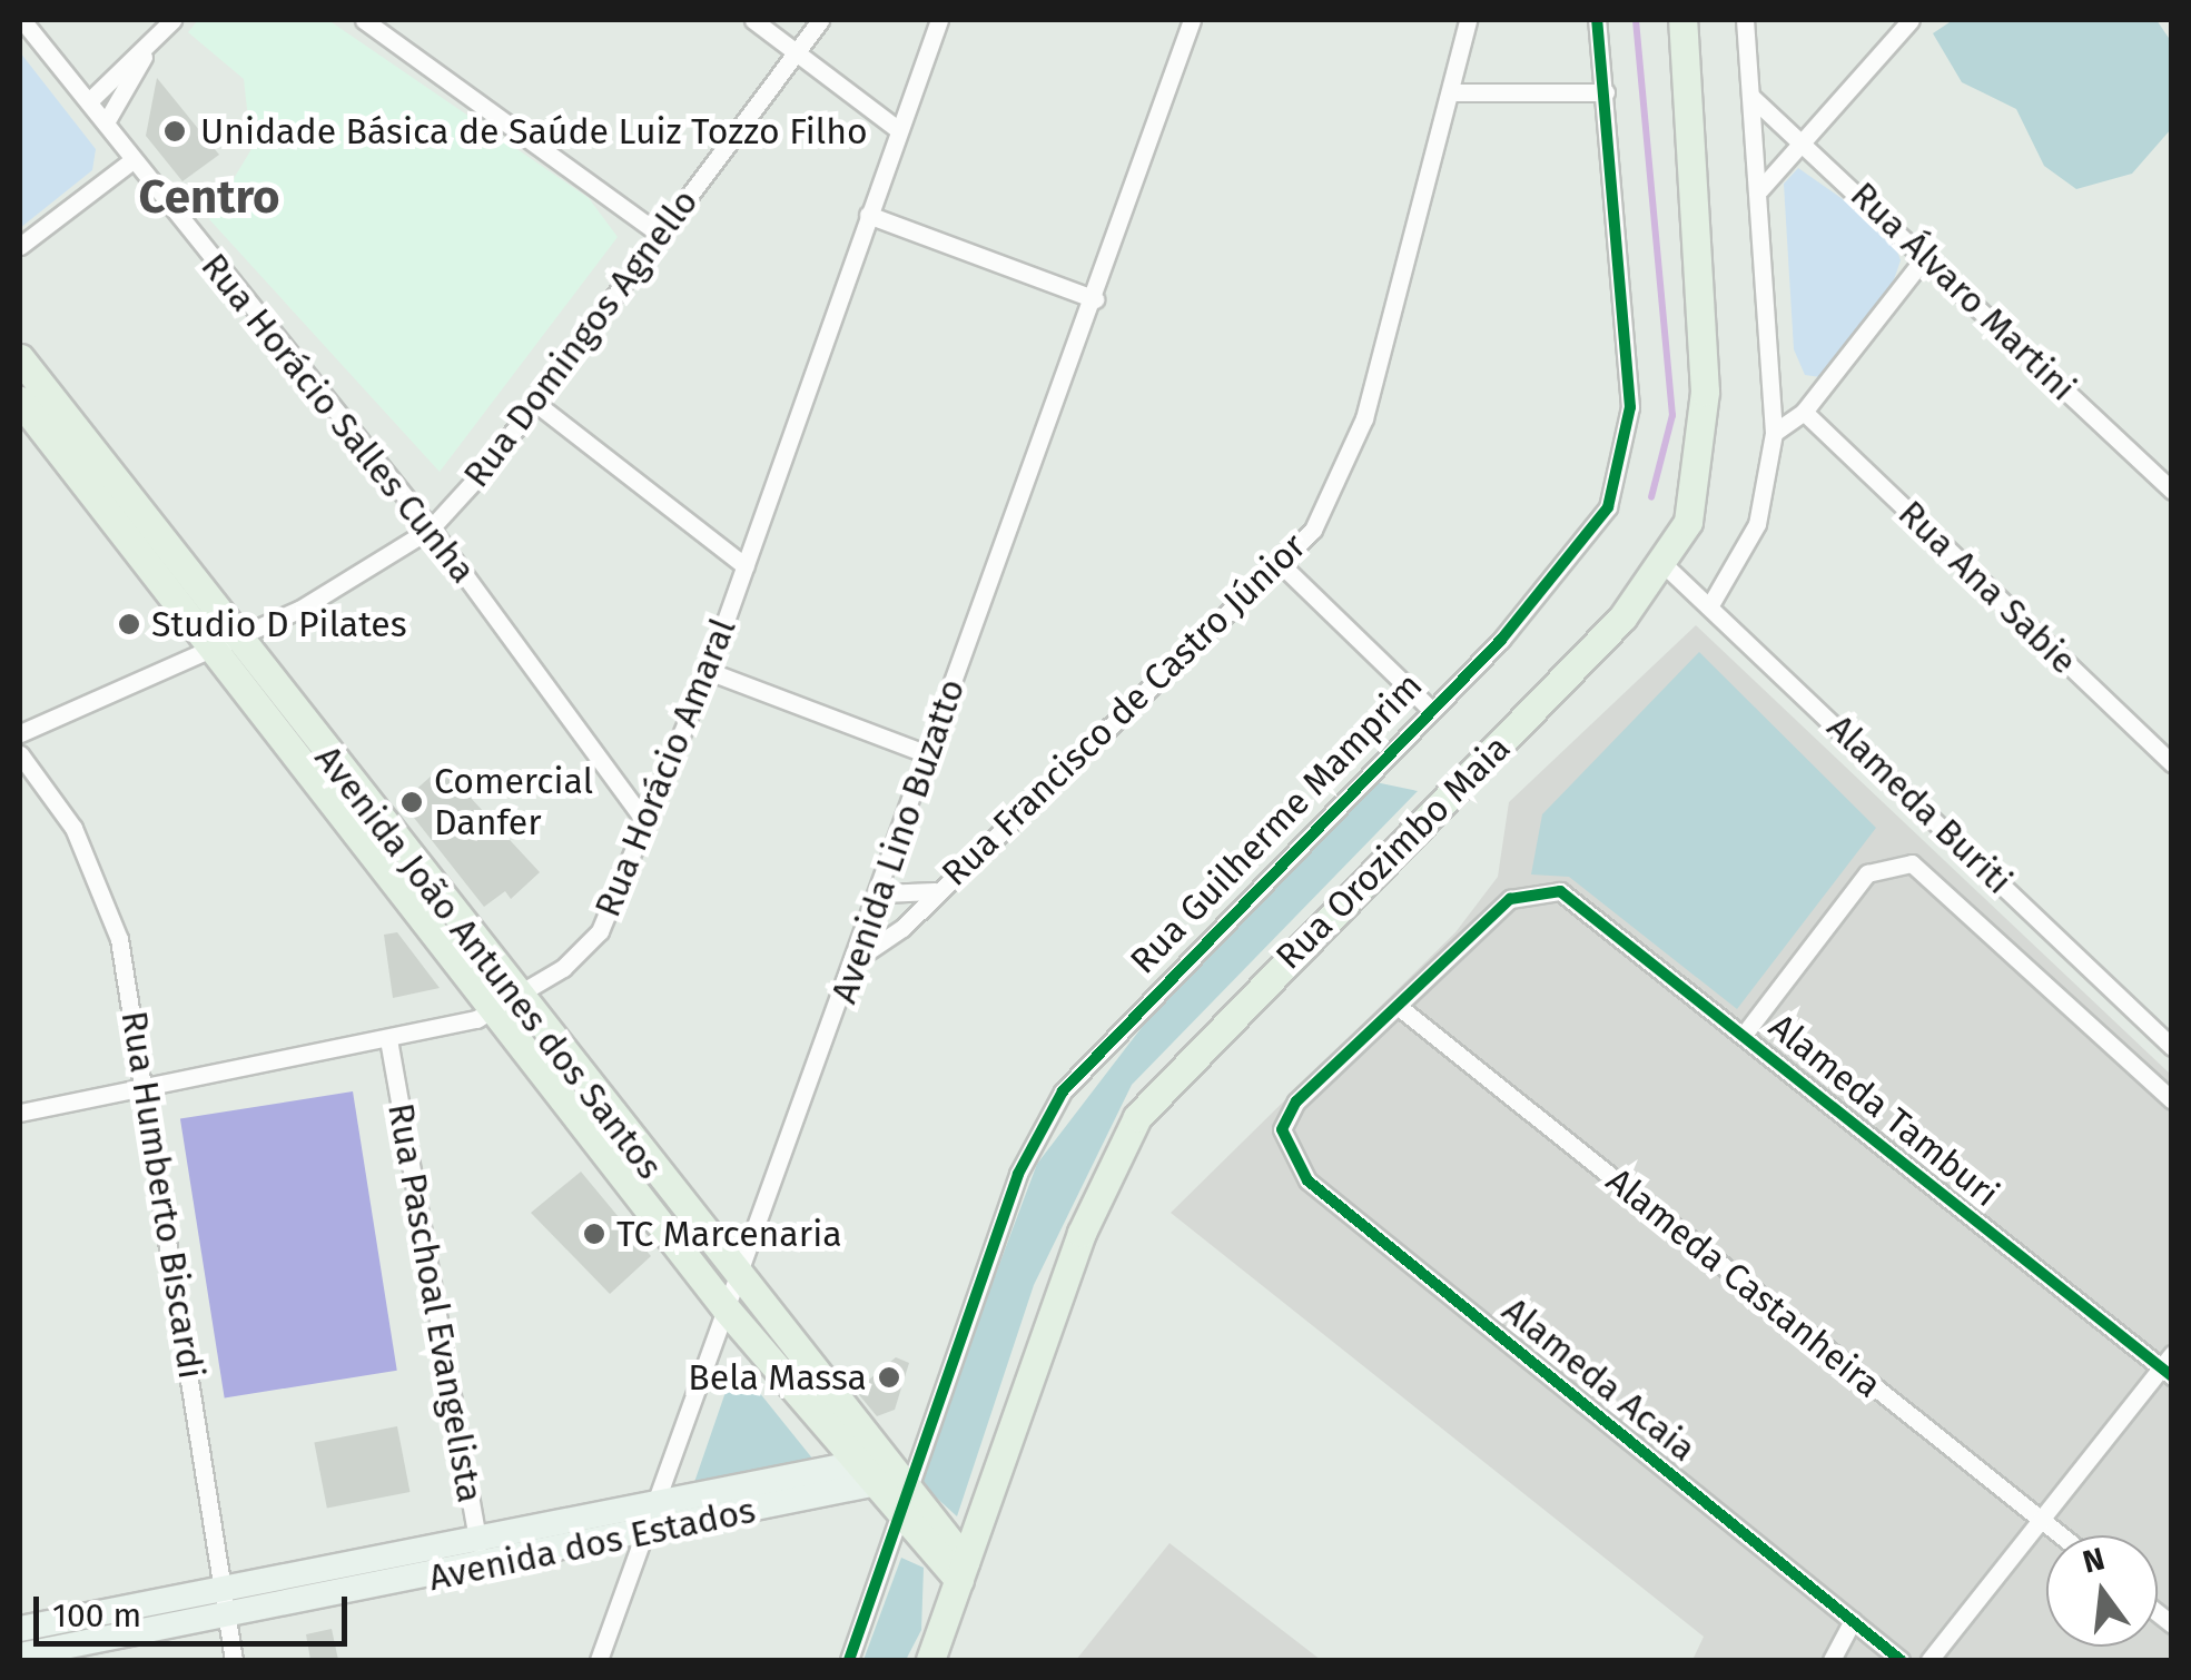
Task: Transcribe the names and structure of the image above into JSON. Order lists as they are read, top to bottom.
{
  "streets": {
    "main road": ["Rua Orozimbo Maia", "Avenida João Antunes dos Santos", "Avenida dos Estados"],
    "street": [
      "Rua Álvaro Martini",
      "Rua Domingos Agnello",
      "Rua Horácio Salles Cunha",
      "Rua Ana Sabie",
      "Rua Francisco de Castro Júnior",
      "Rua Horácio Amaral",
      "Alameda Buriti",
      "Rua Guilherme Mamprim",
      "Avenida Lino Buzatto",
      "Alameda Tamburi",
      "Rua Humberto Biscardi",
      "Alameda Castanheira",
      "Rua Paschoal Evangelista",
      "Alameda Acaia"
    ]
  },
  "crossings": [
    ["Rua Domingos Agnello", "Rua Horácio Salles Cunha"],
    ["Rua Domingos Agnello", "Avenida João Antunes dos Santos"],
    ["Rua Horácio Salles Cunha", "Rua Horácio Amaral"],
    ["Rua Francisco de Castro Júnior", "Avenida Lino Buzatto"],
    ["Rua Horácio Amaral", "Avenida João Antunes dos Santos"],
    ["Rua Horácio Amaral", "Rua Humberto Biscardi"],
    ["Rua Horácio Amaral", "Rua Paschoal Evangelista"],
    ["Alameda Buriti", "Rua Orozimbo Maia"],
    ["Rua Guilherme Mamprim", "Avenida João Antunes dos Santos"],
    ["Rua Guilherme Mamprim", "Avenida dos Estados"],
    ["Avenida Lino Buzatto", "Avenida João Antunes dos Santos"],
    ["Avenida Lino Buzatto", "Avenida dos Estados"],
    ["Rua Orozimbo Maia", "Avenida João Antunes dos Santos"],
    ["Avenida João Antunes dos Santos", "Avenida dos Estados"],
    ["Alameda Tamburi", "Alameda Castanheira"],
    ["Alameda Tamburi", "Alameda Acaia"],
    ["Rua Humberto Biscardi", "Avenida dos Estados"],
    ["Alameda Castanheira", "Alameda Acaia"],
    ["Rua Paschoal Evangelista", "Avenida dos Estados"]
  ],
  "districts": ["Centro"],
  "places": [
    "Unidade Básica de Saúde Luiz Tozzo Filho",
    "Studio D Pilates",
    "Comercial Danfer",
    "TC Marcenaria",
    "Bela Massa"
  ],
  "scale_bar": "100 m",
  "north": "top"
}
